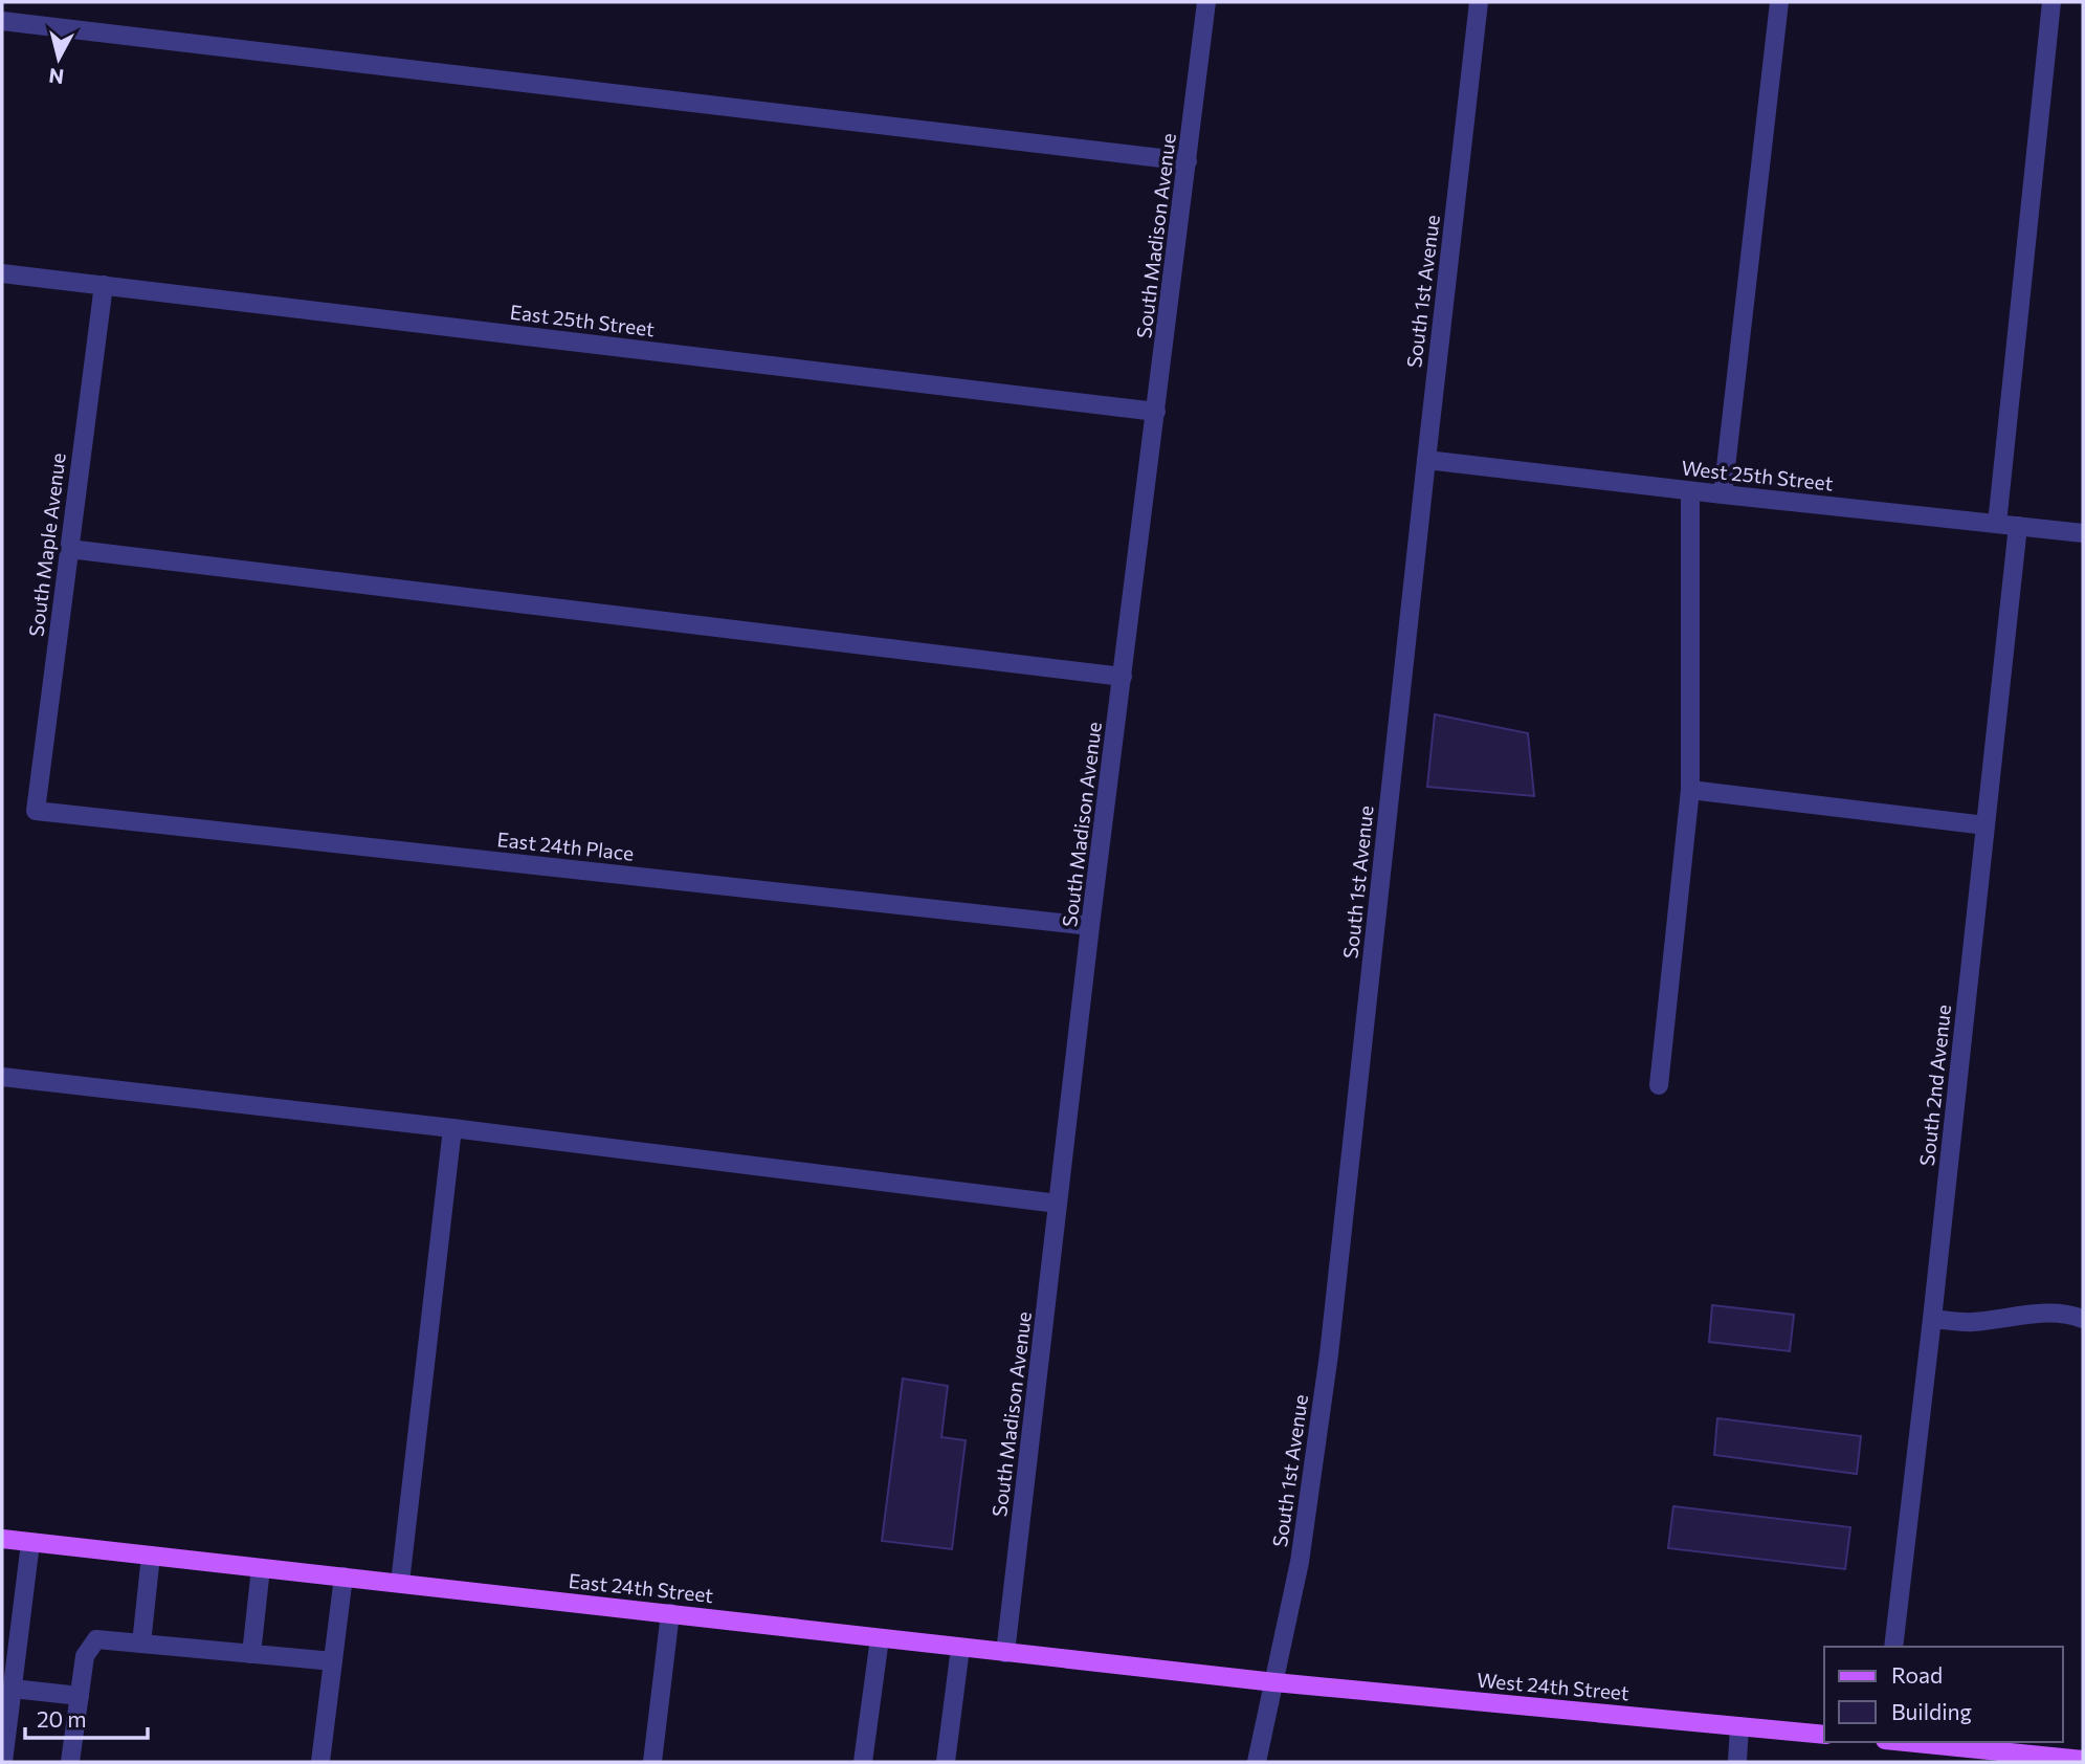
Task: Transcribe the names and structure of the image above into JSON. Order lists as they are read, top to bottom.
{
  "streets": {
    "main road": ["East 24th Street", "West 24th Street"],
    "street": [
      "South Madison Avenue",
      "South 1st Avenue",
      "East 25th Street",
      "West 25th Street",
      "South Maple Avenue",
      "East 24th Place",
      "South 2nd Avenue"
    ]
  },
  "crossings": [
    ["South Madison Avenue", "East 25th Street"],
    ["South Madison Avenue", "East 24th Place"],
    ["South Madison Avenue", "East 24th Street"],
    ["South 1st Avenue", "West 25th Street"],
    ["South 1st Avenue", "East 24th Street"],
    ["South 1st Avenue", "West 24th Street"],
    ["East 25th Street", "South Maple Avenue"],
    ["West 25th Street", "South 2nd Avenue"],
    ["South Maple Avenue", "East 24th Place"],
    ["East 24th Street", "West 24th Street"]
  ],
  "legend": ["Road", "Building"],
  "scale_bar": "20 m",
  "north": "bottom"
}
